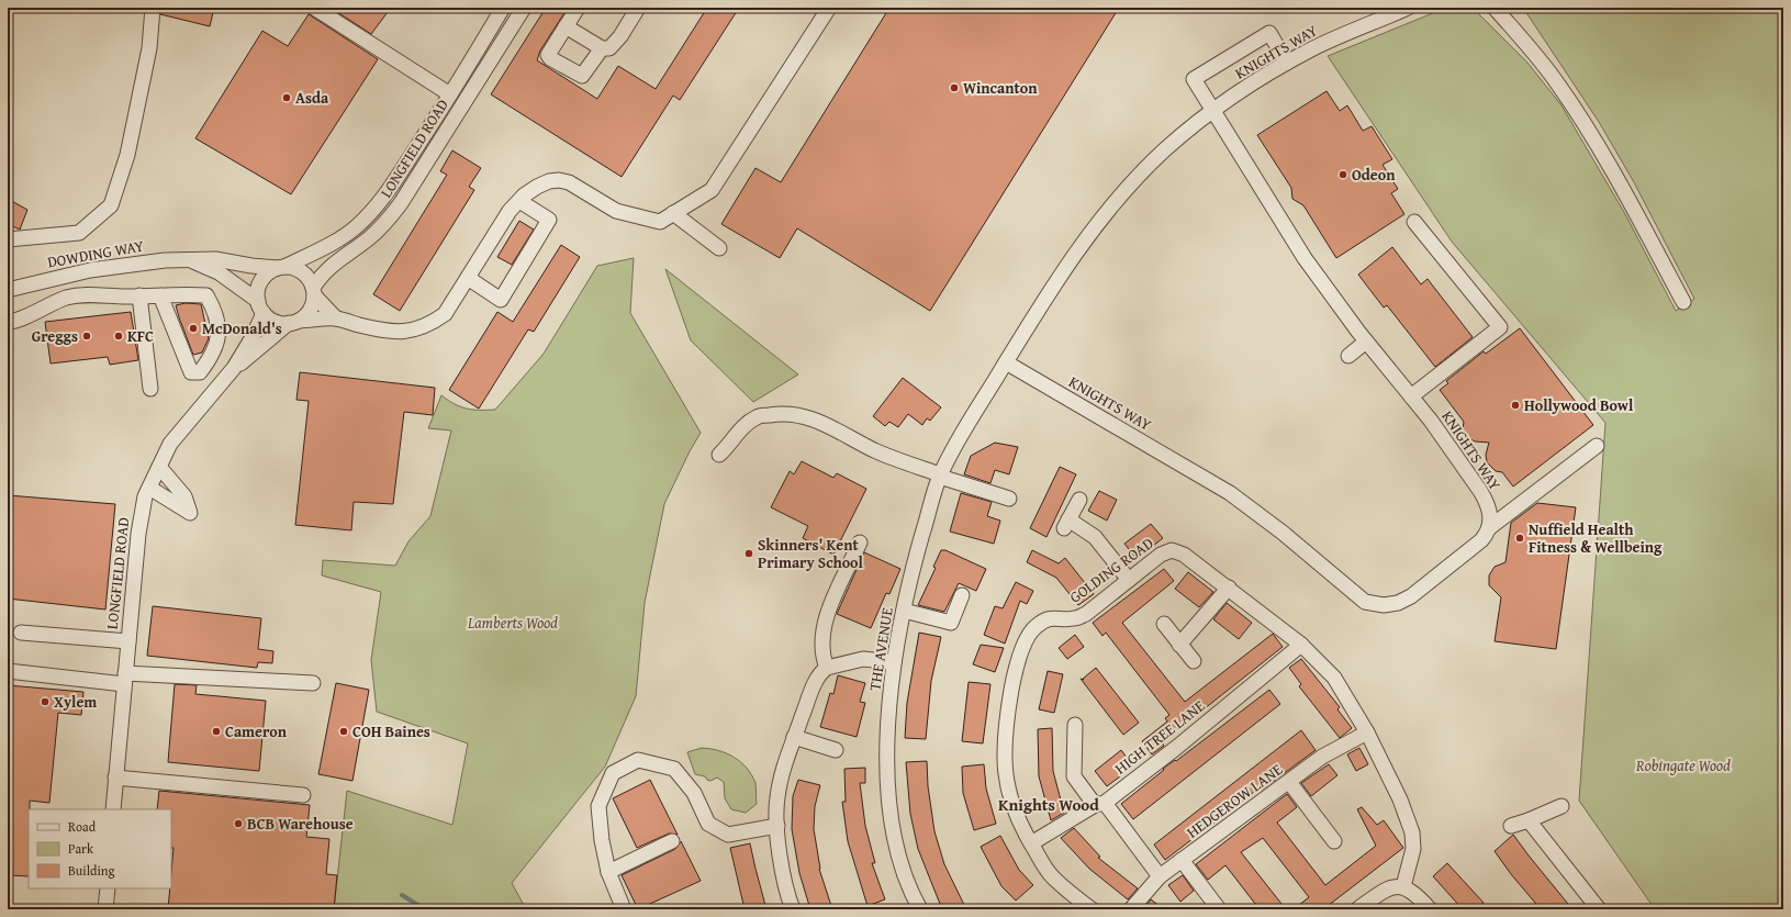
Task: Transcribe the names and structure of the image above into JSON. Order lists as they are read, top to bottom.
{
  "streets": {
    "street": [
      "KNIGHTS WAY",
      "LONGFIELD ROAD",
      "DOWDING WAY",
      "GOLDING ROAD",
      "THE AVENUE",
      "HIGH TREE LANE",
      "HEDGEROW LANE"
    ]
  },
  "crossings": [
    ["KNIGHTS WAY", "THE AVENUE"],
    ["LONGFIELD ROAD", "DOWDING WAY"],
    ["GOLDING ROAD", "HIGH TREE LANE"],
    ["GOLDING ROAD", "HEDGEROW LANE"]
  ],
  "districts": ["Knights Wood"],
  "parks": ["Lamberts Wood", "Robingate Wood"],
  "places": [
    "Wincanton",
    "Asda",
    "Odeon",
    "McDonald's",
    "Greggs",
    "KFC",
    "Hollywood Bowl",
    "Nuffield Health Fitness & Wellbeing",
    "Skinners' Kent Primary School",
    "Xylem",
    "Cameron",
    "COH Baines",
    "BCB Warehouse"
  ],
  "legend": ["Road", "Park", "Building"]
}
